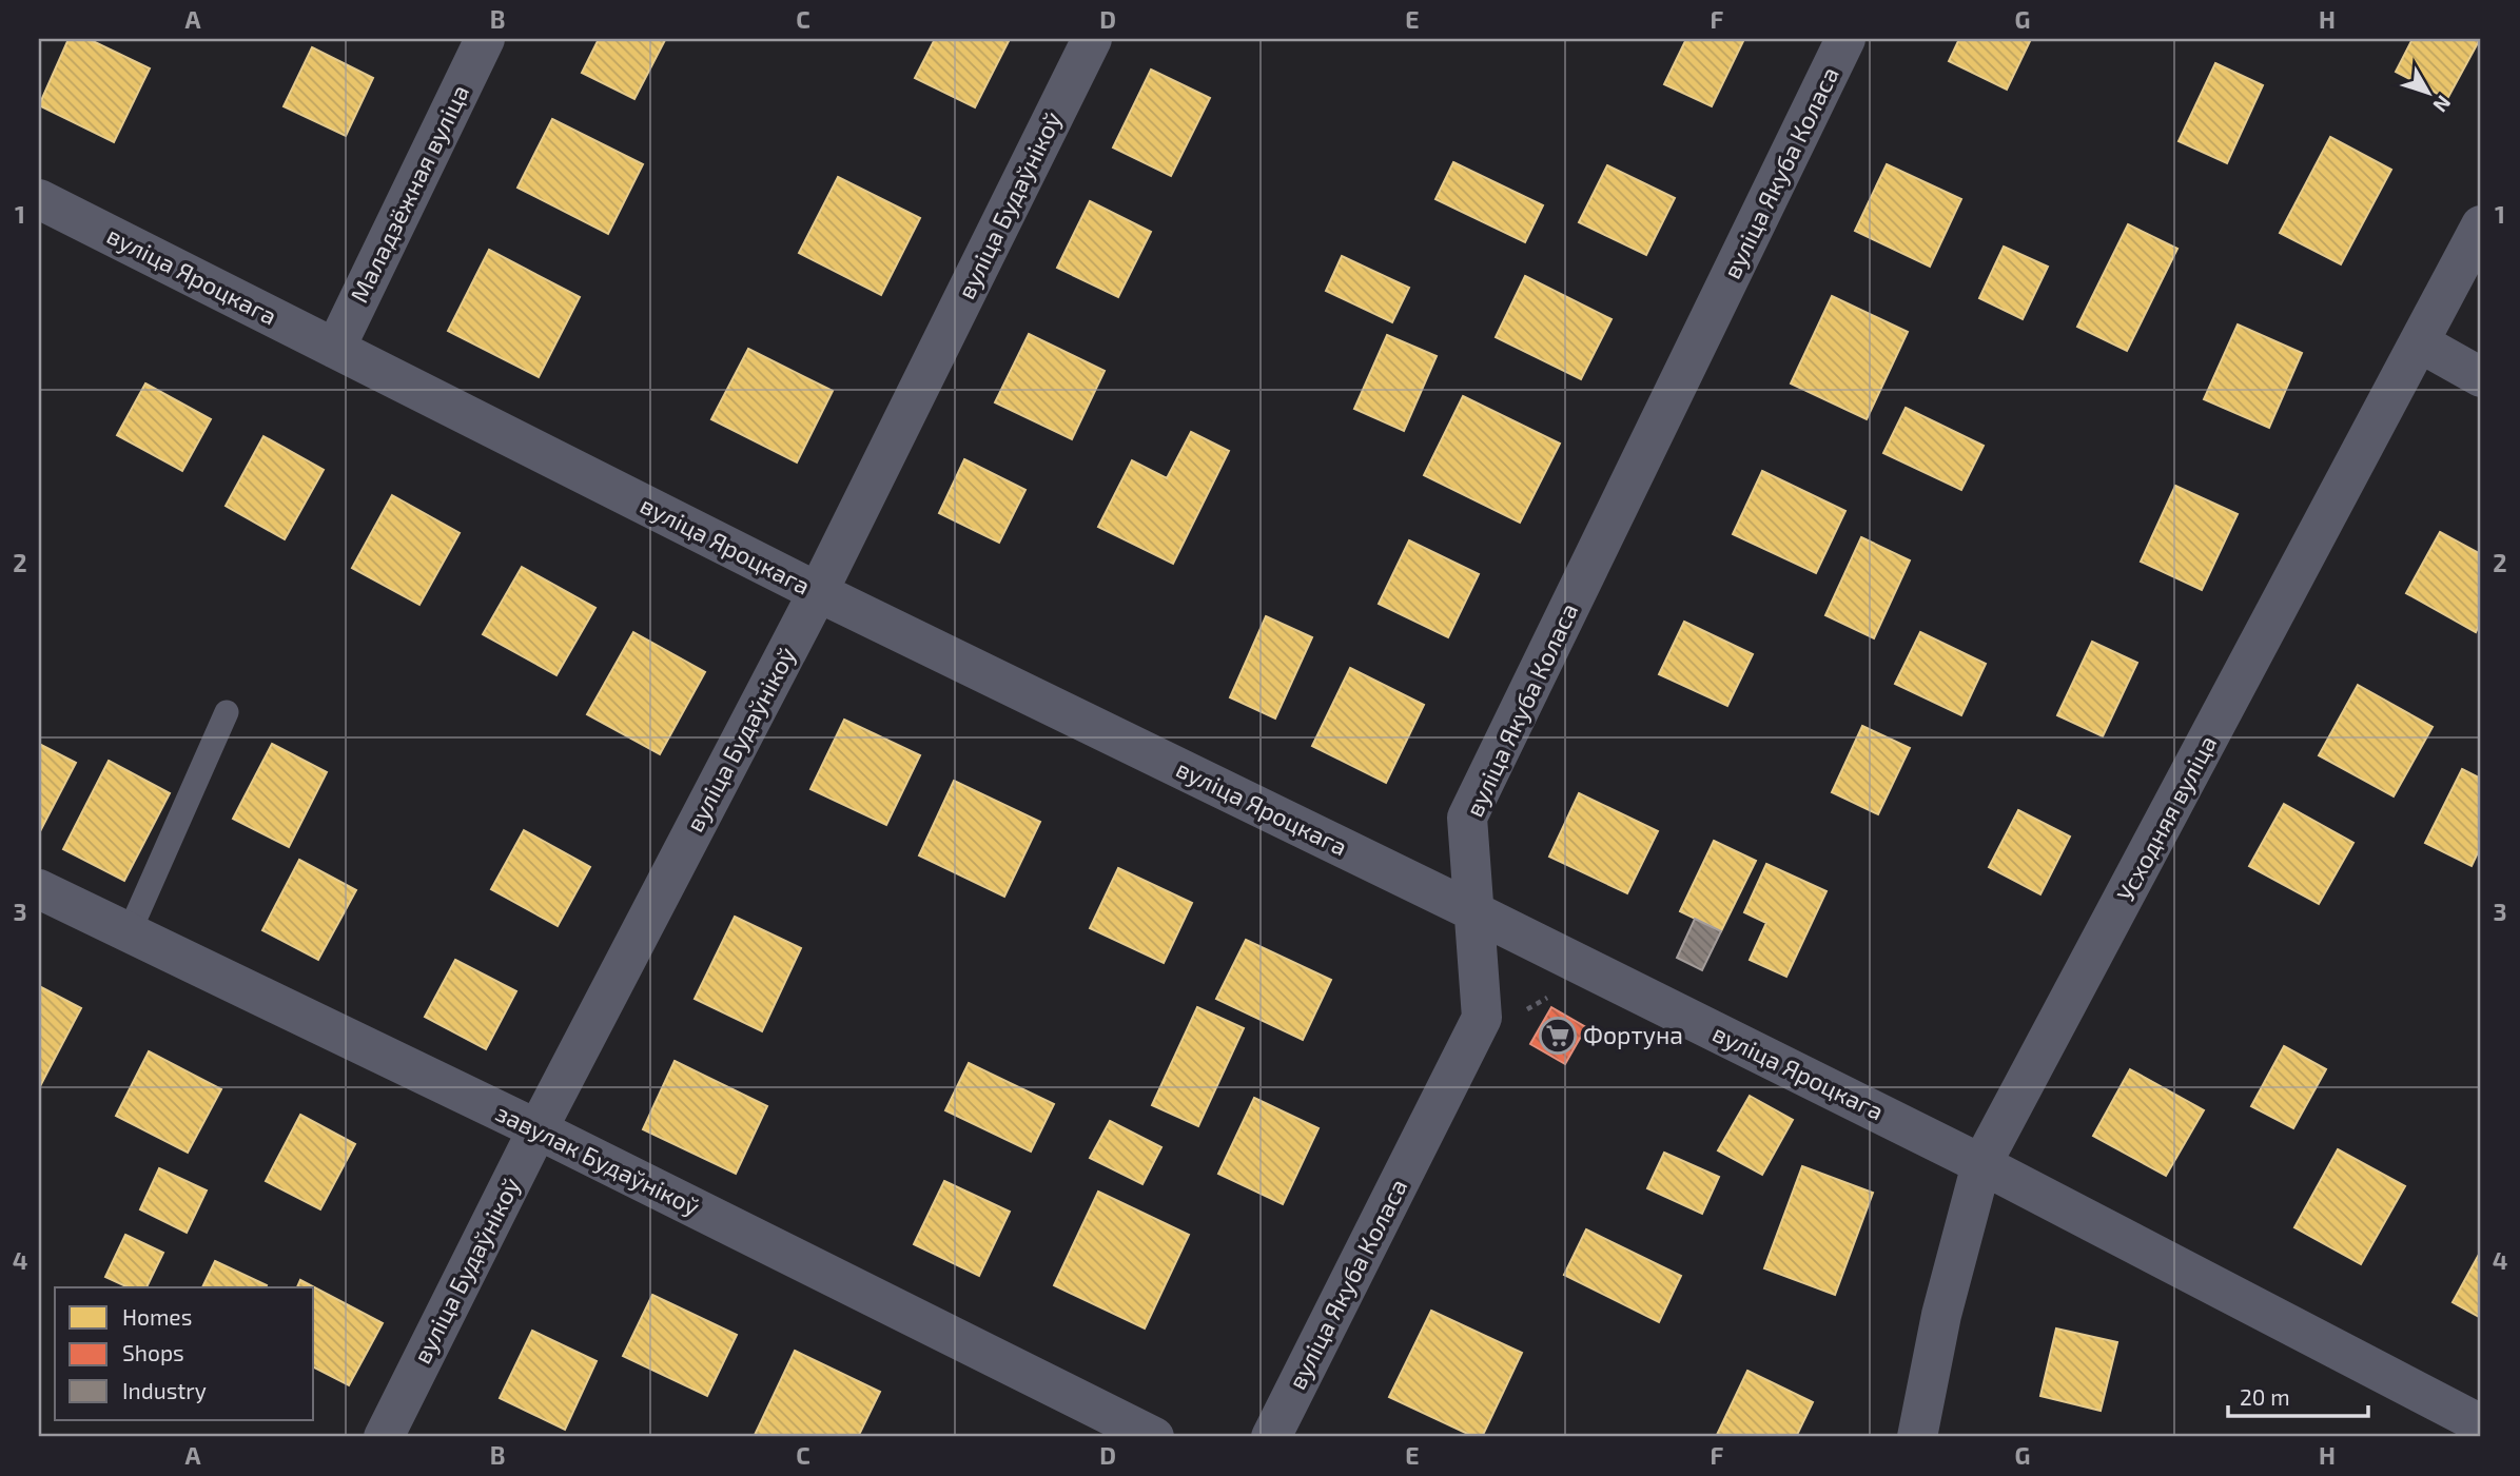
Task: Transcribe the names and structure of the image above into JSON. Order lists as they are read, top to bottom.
{
  "streets": {
    "street": [
      "вуліца Якуба Коласа",
      "Маладзёжная вуліца",
      "вуліца Будаўнікоў",
      "вуліца Яроцкага",
      "Усходняя вуліца",
      "завулак Будаўнікоў"
    ]
  },
  "crossings": [
    ["вуліца Якуба Коласа", "вуліца Яроцкага"],
    ["Маладзёжная вуліца", "вуліца Яроцкага"],
    ["вуліца Будаўнікоў", "вуліца Яроцкага"],
    ["вуліца Будаўнікоў", "завулак Будаўнікоў"],
    ["вуліца Яроцкага", "Усходняя вуліца"]
  ],
  "places": {
    "supermarket": ["Фортуна"]
  },
  "legend": ["Homes", "Shops", "Industry"],
  "scale_bar": "20 m",
  "north": "bottom right",
  "grid": {
    "columns": [
      "A",
      "B",
      "C",
      "D",
      "E",
      "F",
      "G",
      "H"
    ],
    "rows": [
      "1",
      "2",
      "3",
      "4"
    ]
  }
}
